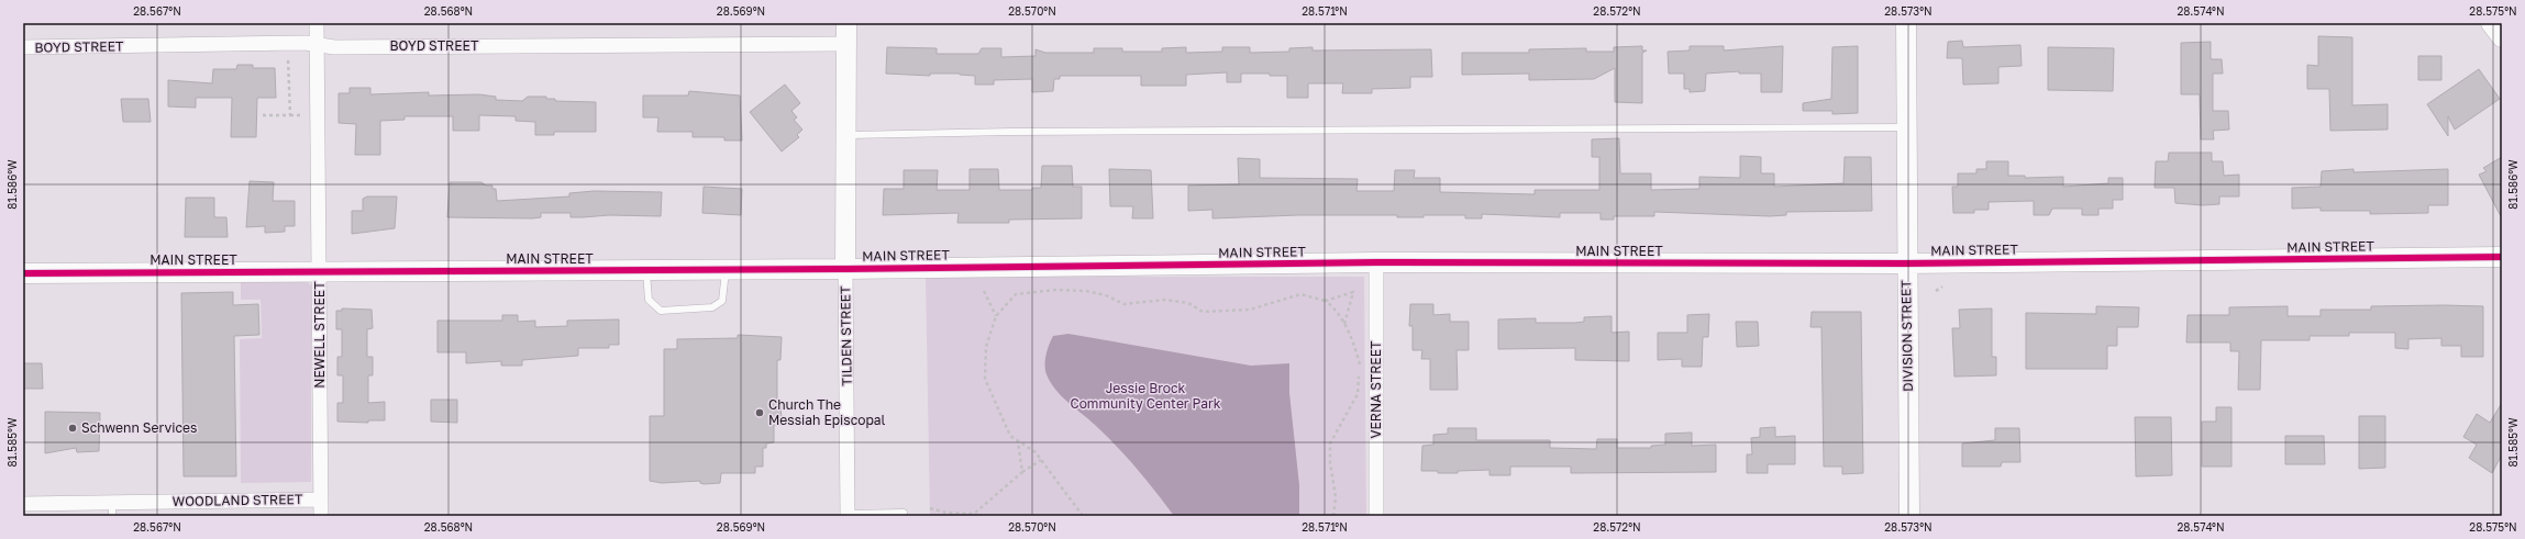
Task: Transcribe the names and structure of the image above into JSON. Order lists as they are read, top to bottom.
{
  "streets": {
    "street": [
      "BOYD STREET",
      "MAIN STREET",
      "NEWELL STREET",
      "TILDEN STREET",
      "DIVISION STREET",
      "VERNA STREET",
      "WOODLAND STREET"
    ]
  },
  "crossings": [
    ["BOYD STREET", "NEWELL STREET"],
    ["BOYD STREET", "TILDEN STREET"],
    ["MAIN STREET", "NEWELL STREET"],
    ["MAIN STREET", "TILDEN STREET"],
    ["MAIN STREET", "DIVISION STREET"],
    ["MAIN STREET", "VERNA STREET"],
    ["NEWELL STREET", "WOODLAND STREET"]
  ],
  "parks": ["Jessie Brock Community Center Park"],
  "places": ["Church The Messiah Episcopal", "Schwenn Services"],
  "coordinates": [
    "28.567°N",
    "28.568°N",
    "28.569°N",
    "28.570°N",
    "28.571°N",
    "28.572°N",
    "28.573°N",
    "28.574°N",
    "28.575°N",
    "81.586°W",
    "81.585°W"
  ]
}
